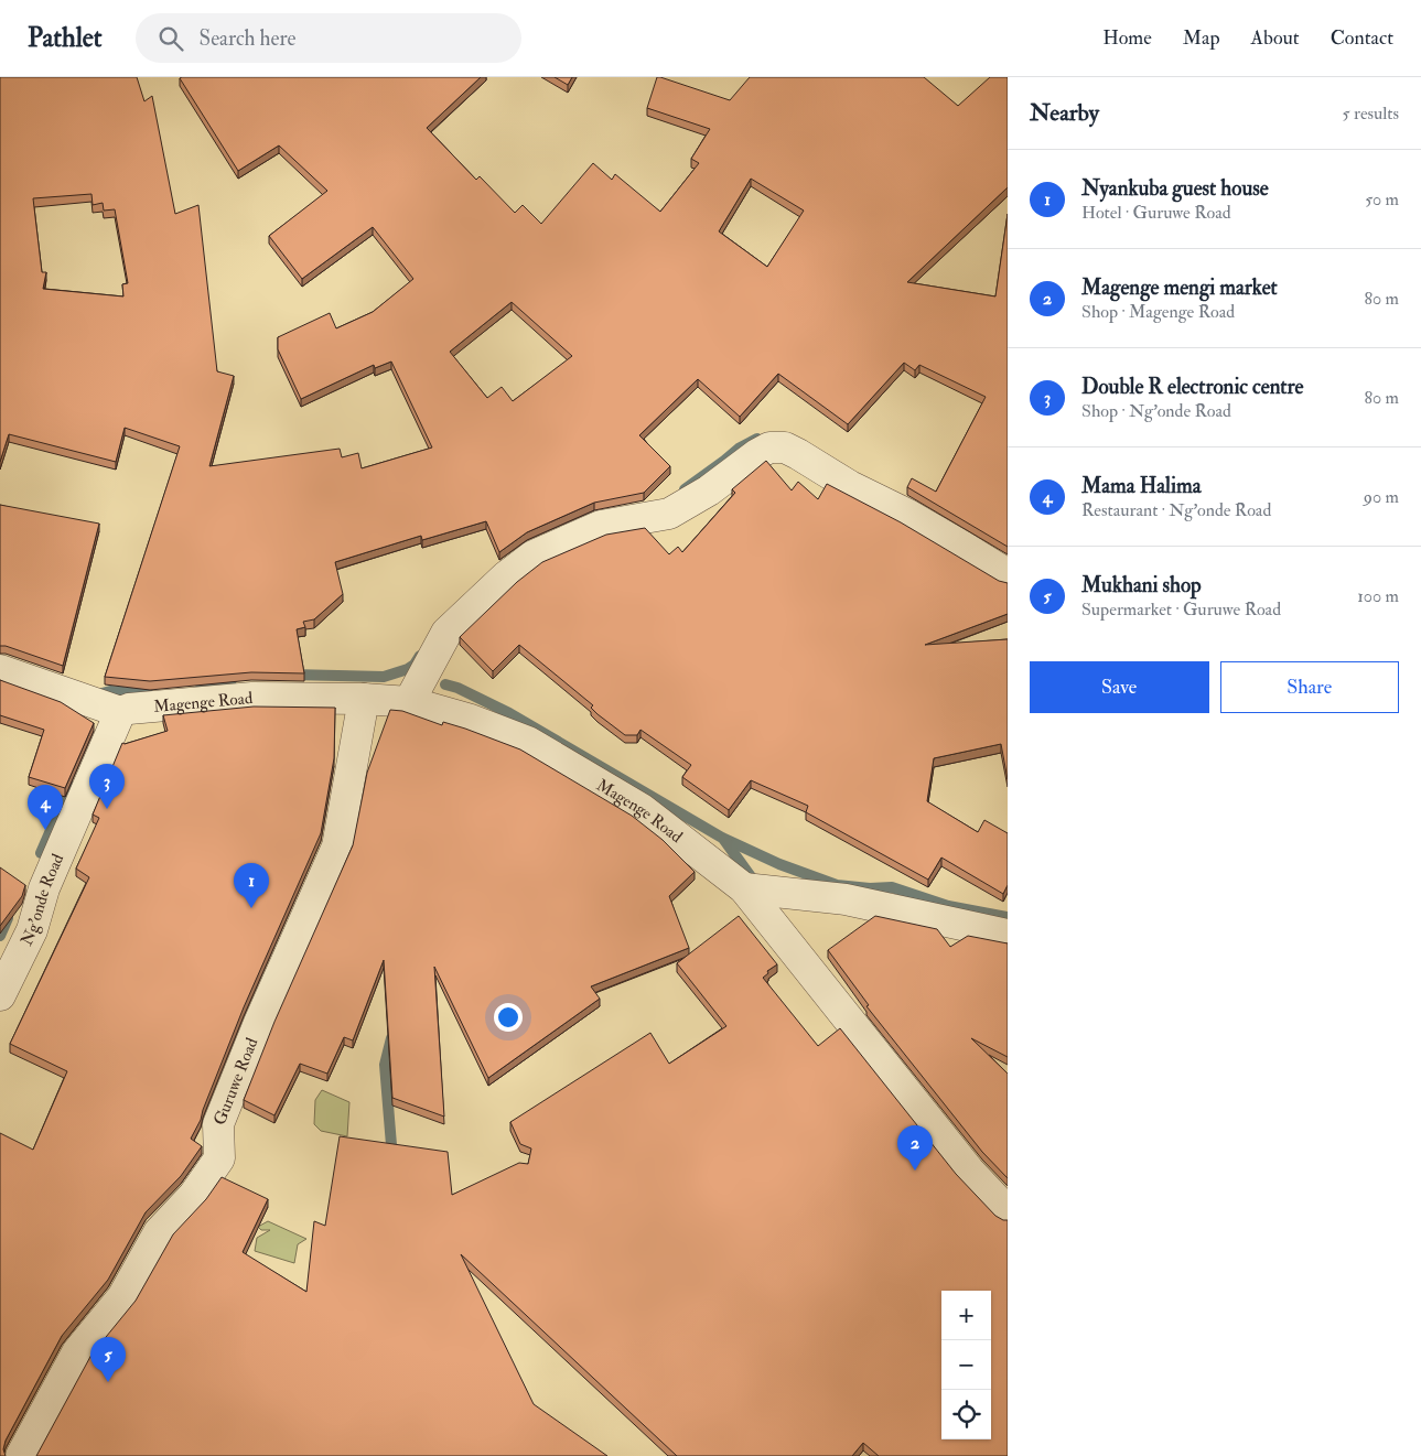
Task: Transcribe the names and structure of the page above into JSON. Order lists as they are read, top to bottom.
{
  "streets": {
    "street": ["Magenge Road", "Ng'onde Road", "Guruwe Road"]
  },
  "crossings": [
    ["Magenge Road", "Ng'onde Road"],
    ["Magenge Road", "Guruwe Road"]
  ],
  "page": {
    "header": "Pathlet",
    "search": "Search here",
    "nav": [
      "Home",
      "Map",
      "About",
      "Contact"
    ],
    "heading": ["Nearby", "5 results"],
    "list": [
      {
        "mark": "1",
        "name": "Nyankuba guest house",
        "note": "Hotel · Guruwe Road",
        "value": "50 m"
      },
      {
        "mark": "2",
        "name": "Magenge mengi market",
        "note": "Shop · Magenge Road",
        "value": "80 m"
      },
      {
        "mark": "3",
        "name": "Double R electronic centre",
        "note": "Shop · Ng'onde Road",
        "value": "80 m"
      },
      {
        "mark": "4",
        "name": "Mama Halima",
        "note": "Restaurant · Ng'onde Road",
        "value": "90 m"
      },
      {
        "mark": "5",
        "name": "Mukhani shop",
        "note": "Supermarket · Guruwe Road",
        "value": "100 m"
      }
    ],
    "buttons": ["Save", "Share"],
    "pins": [
      "3",
      "4",
      "1",
      "2",
      "5"
    ],
    "map_buttons": ["+", "−"]
  }
}
